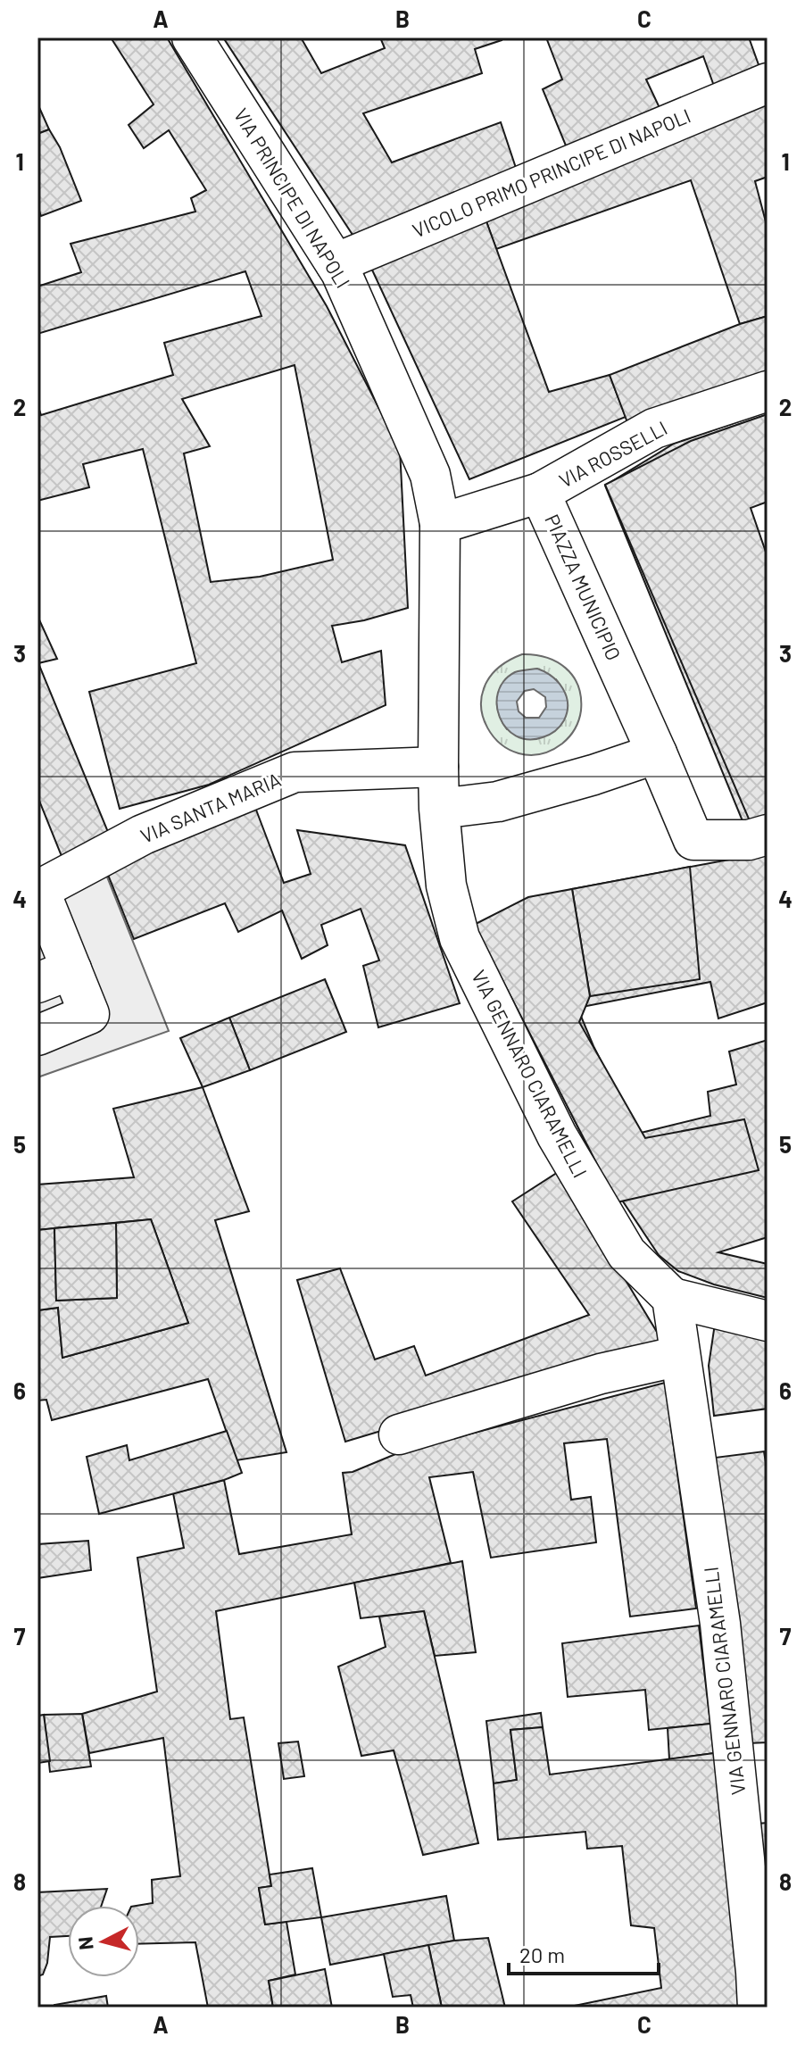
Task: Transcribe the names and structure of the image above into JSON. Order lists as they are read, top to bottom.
{
  "streets": {
    "street": [
      "VICOLO PRIMO PRINCIPE DI NAPOLI",
      "VIA PRINCIPE DI NAPOLI",
      "VIA ROSSELLI",
      "PIAZZA MUNICIPIO",
      "VIA SANTA MARIA",
      "VIA GENNARO CIARAMELLI"
    ]
  },
  "crossings": [
    ["VICOLO PRIMO PRINCIPE DI NAPOLI", "VIA PRINCIPE DI NAPOLI"],
    ["VIA PRINCIPE DI NAPOLI", "PIAZZA MUNICIPIO"],
    ["VIA ROSSELLI", "PIAZZA MUNICIPIO"]
  ],
  "scale_bar": "20 m",
  "north": "left",
  "grid": {
    "columns": ["A", "B", "C"],
    "rows": [
      "1",
      "2",
      "3",
      "4",
      "5",
      "6",
      "7",
      "8"
    ]
  }
}
